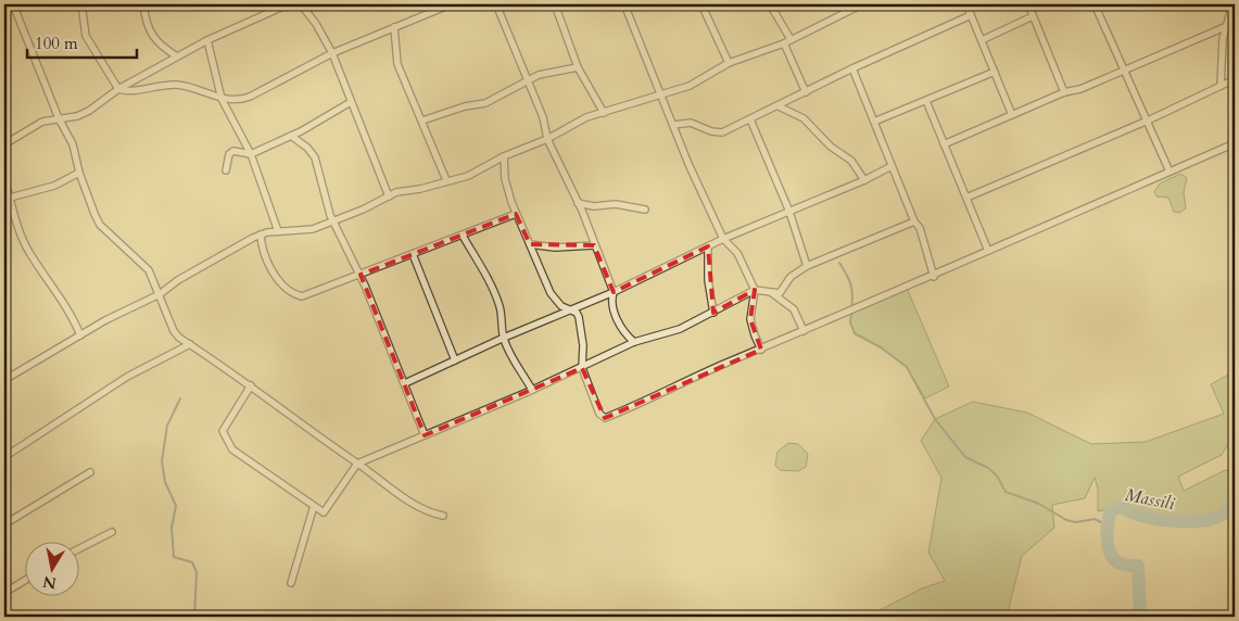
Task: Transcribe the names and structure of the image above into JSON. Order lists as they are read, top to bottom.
{
  "water": ["Massili"],
  "scale_bar": "100 m",
  "north": "bottom"
}
